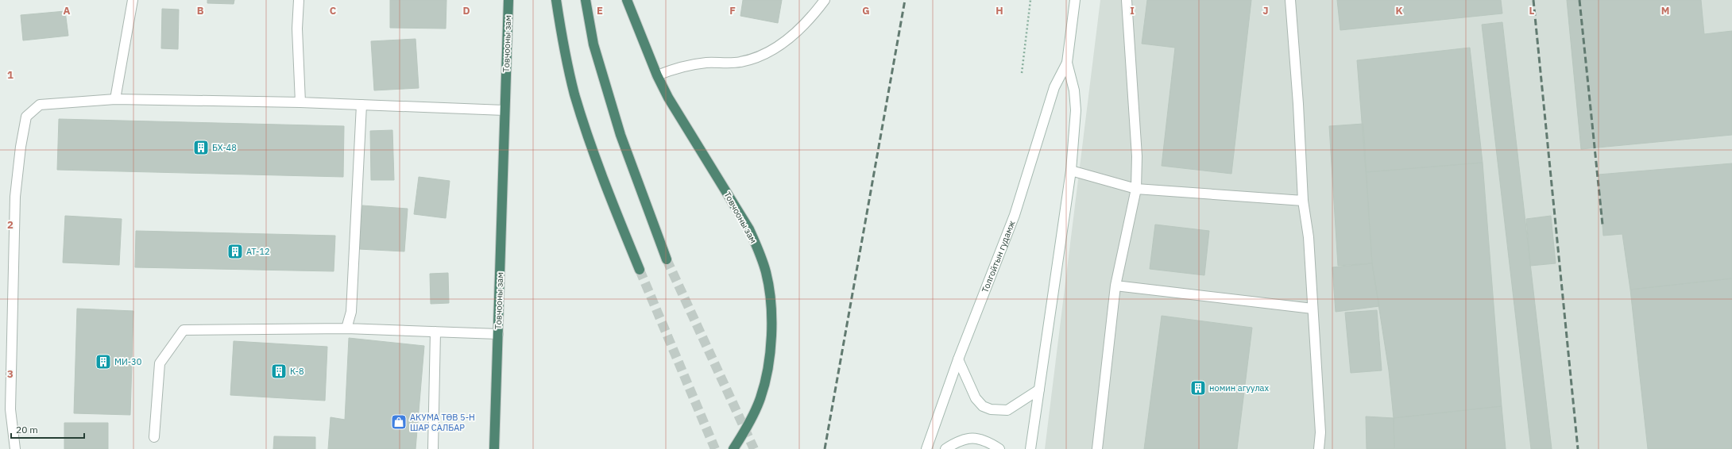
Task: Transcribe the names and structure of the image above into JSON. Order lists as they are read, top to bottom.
{
  "streets": {
    "highway": ["Товчооны зам"],
    "main road": ["Толгойтын гудамж"]
  },
  "places": {
    "building": [
      "БХ-48",
      "АТ-12",
      "МИ-30",
      "К-8",
      "номин агуулах"
    ],
    "shop": ["АКУМА ТӨВ 5-Н ШАР САЛБАР"]
  },
  "scale_bar": "20 m",
  "grid": {
    "columns": [
      "A",
      "B",
      "C",
      "D",
      "E",
      "F",
      "G",
      "H",
      "I",
      "J",
      "K",
      "L",
      "M"
    ],
    "rows": ["1", "2", "3"]
  }
}
